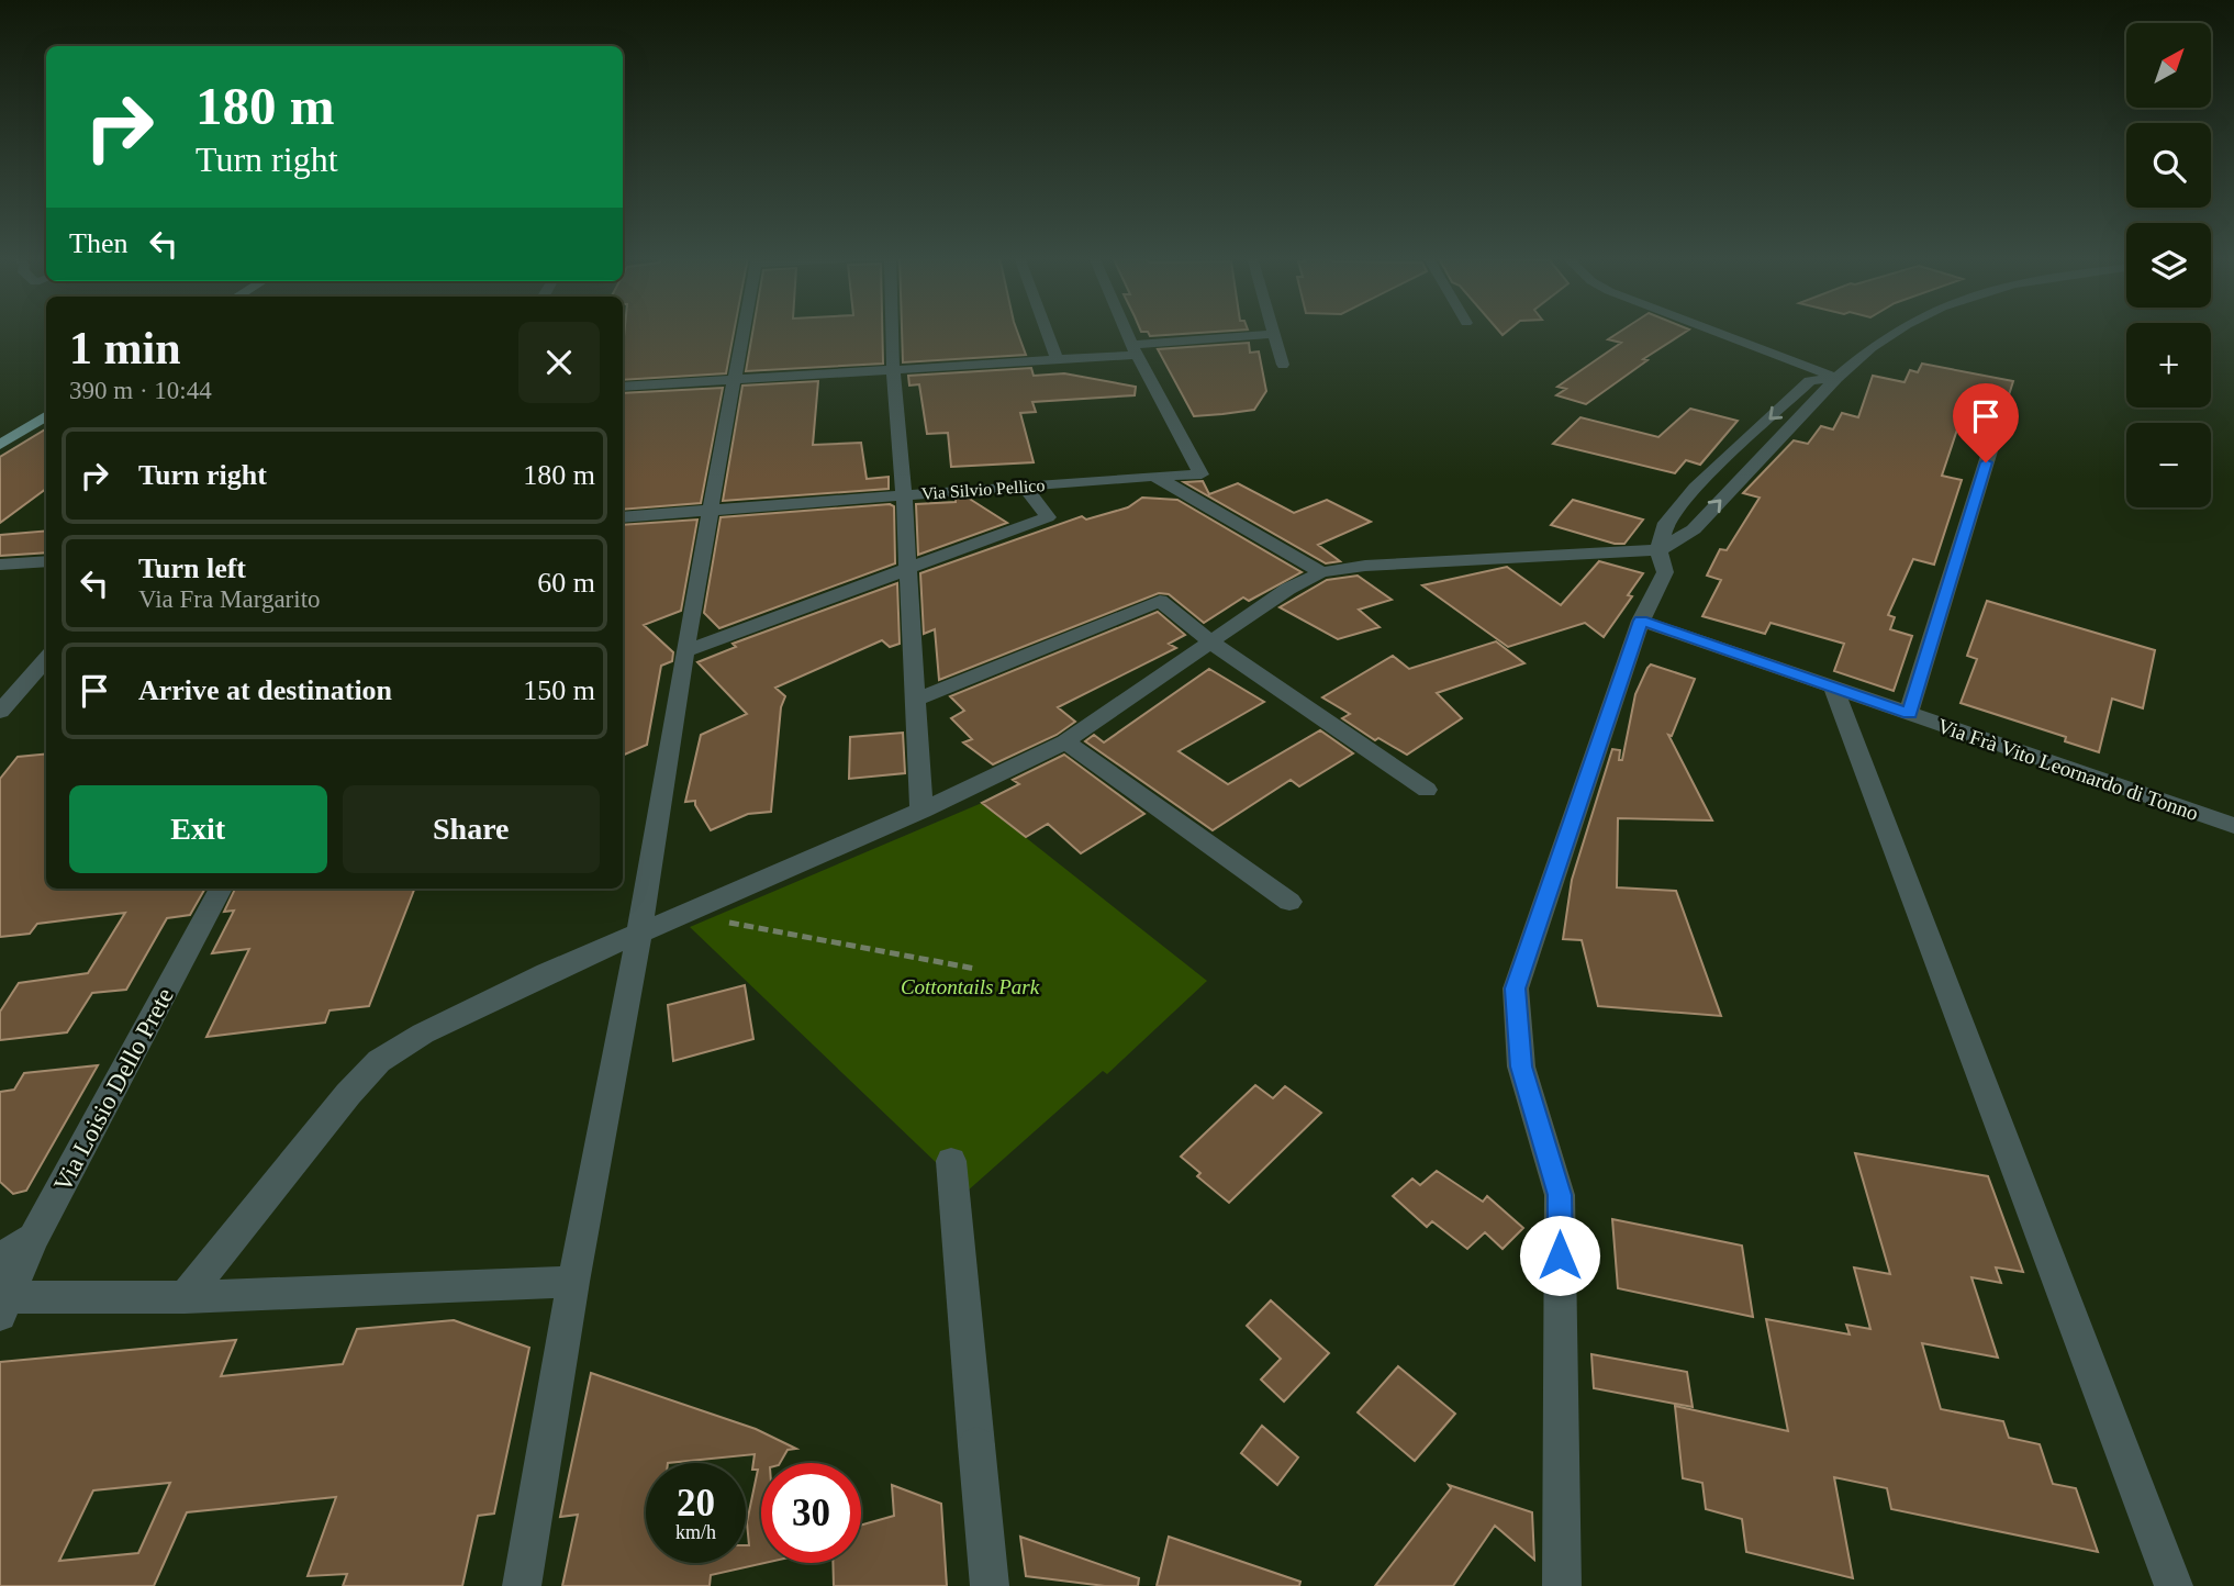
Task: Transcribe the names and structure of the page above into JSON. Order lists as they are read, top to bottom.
{
  "streets": {
    "street": ["Via Silvio Pellico", "Via Frà Vito Leornardo di Tonno", "Via Loisio Dello Prete"]
  },
  "parks": ["Cottontails Park"],
  "north": "top right",
  "page": {
    "map_buttons": ["+", "−"],
    "turn": ["180 m", "Turn right"],
    "then": "Then",
    "heading": ["1 min", "390 m · 10:44"],
    "list": [
      {
        "name": "Turn right",
        "value": "180 m"
      },
      {
        "name": "Turn left",
        "note": "Via Fra Margarito",
        "value": "60 m"
      },
      {
        "name": "Arrive at destination",
        "value": "150 m"
      }
    ],
    "buttons": ["Exit", "Share"],
    "speed": "20 km/h",
    "limit": "30"
  }
}
